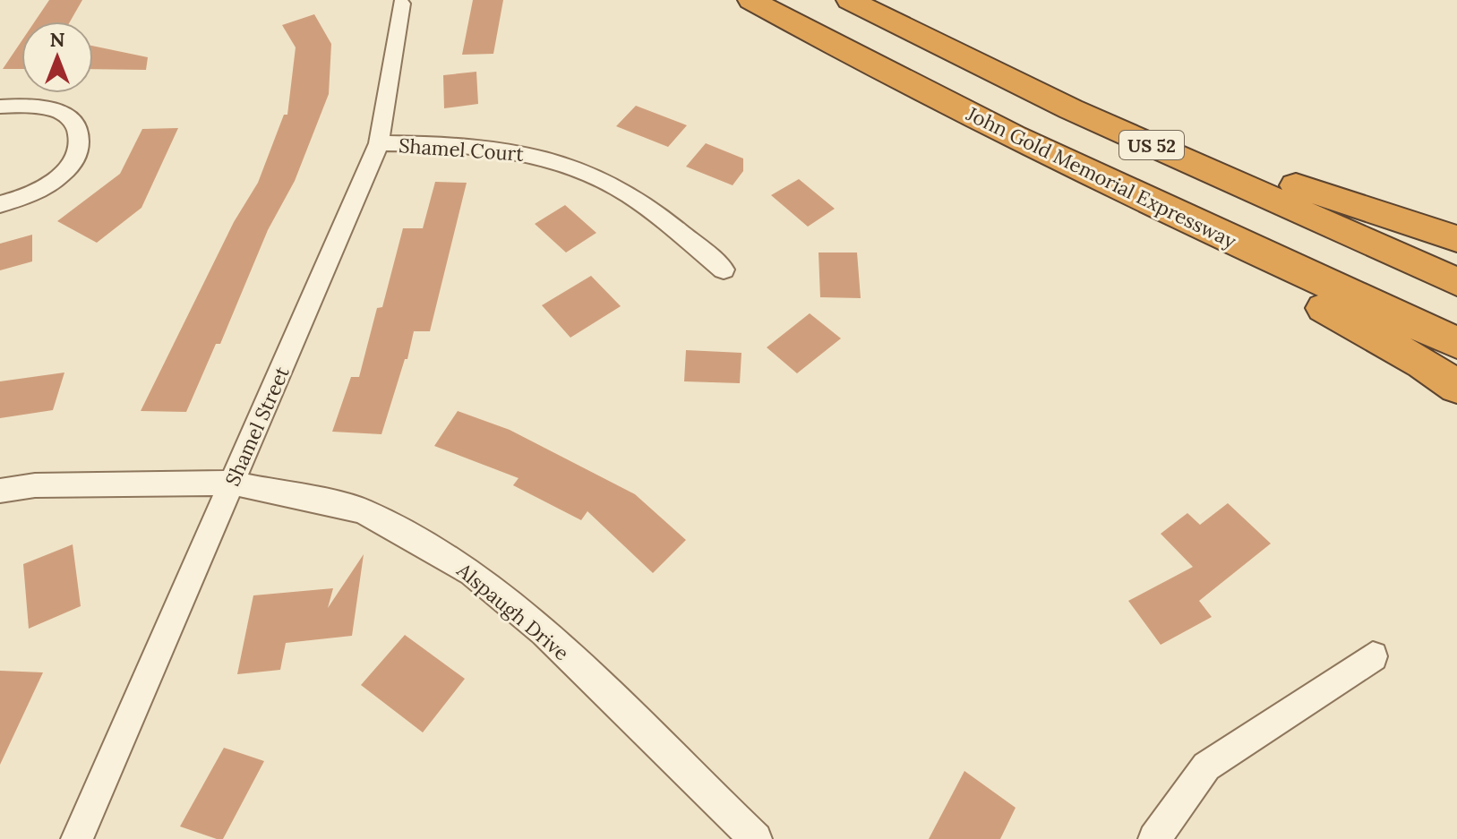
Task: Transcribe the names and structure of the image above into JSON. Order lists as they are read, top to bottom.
{
  "streets": {
    "highway": ["US 52", "John Gold Memorial Expressway"],
    "street": ["Shamel Court", "Shamel Street", "Alspaugh Drive"]
  },
  "crossings": [
    ["Shamel Court", "Shamel Street"],
    ["Shamel Street", "Alspaugh Drive"]
  ],
  "north": "top"
}
